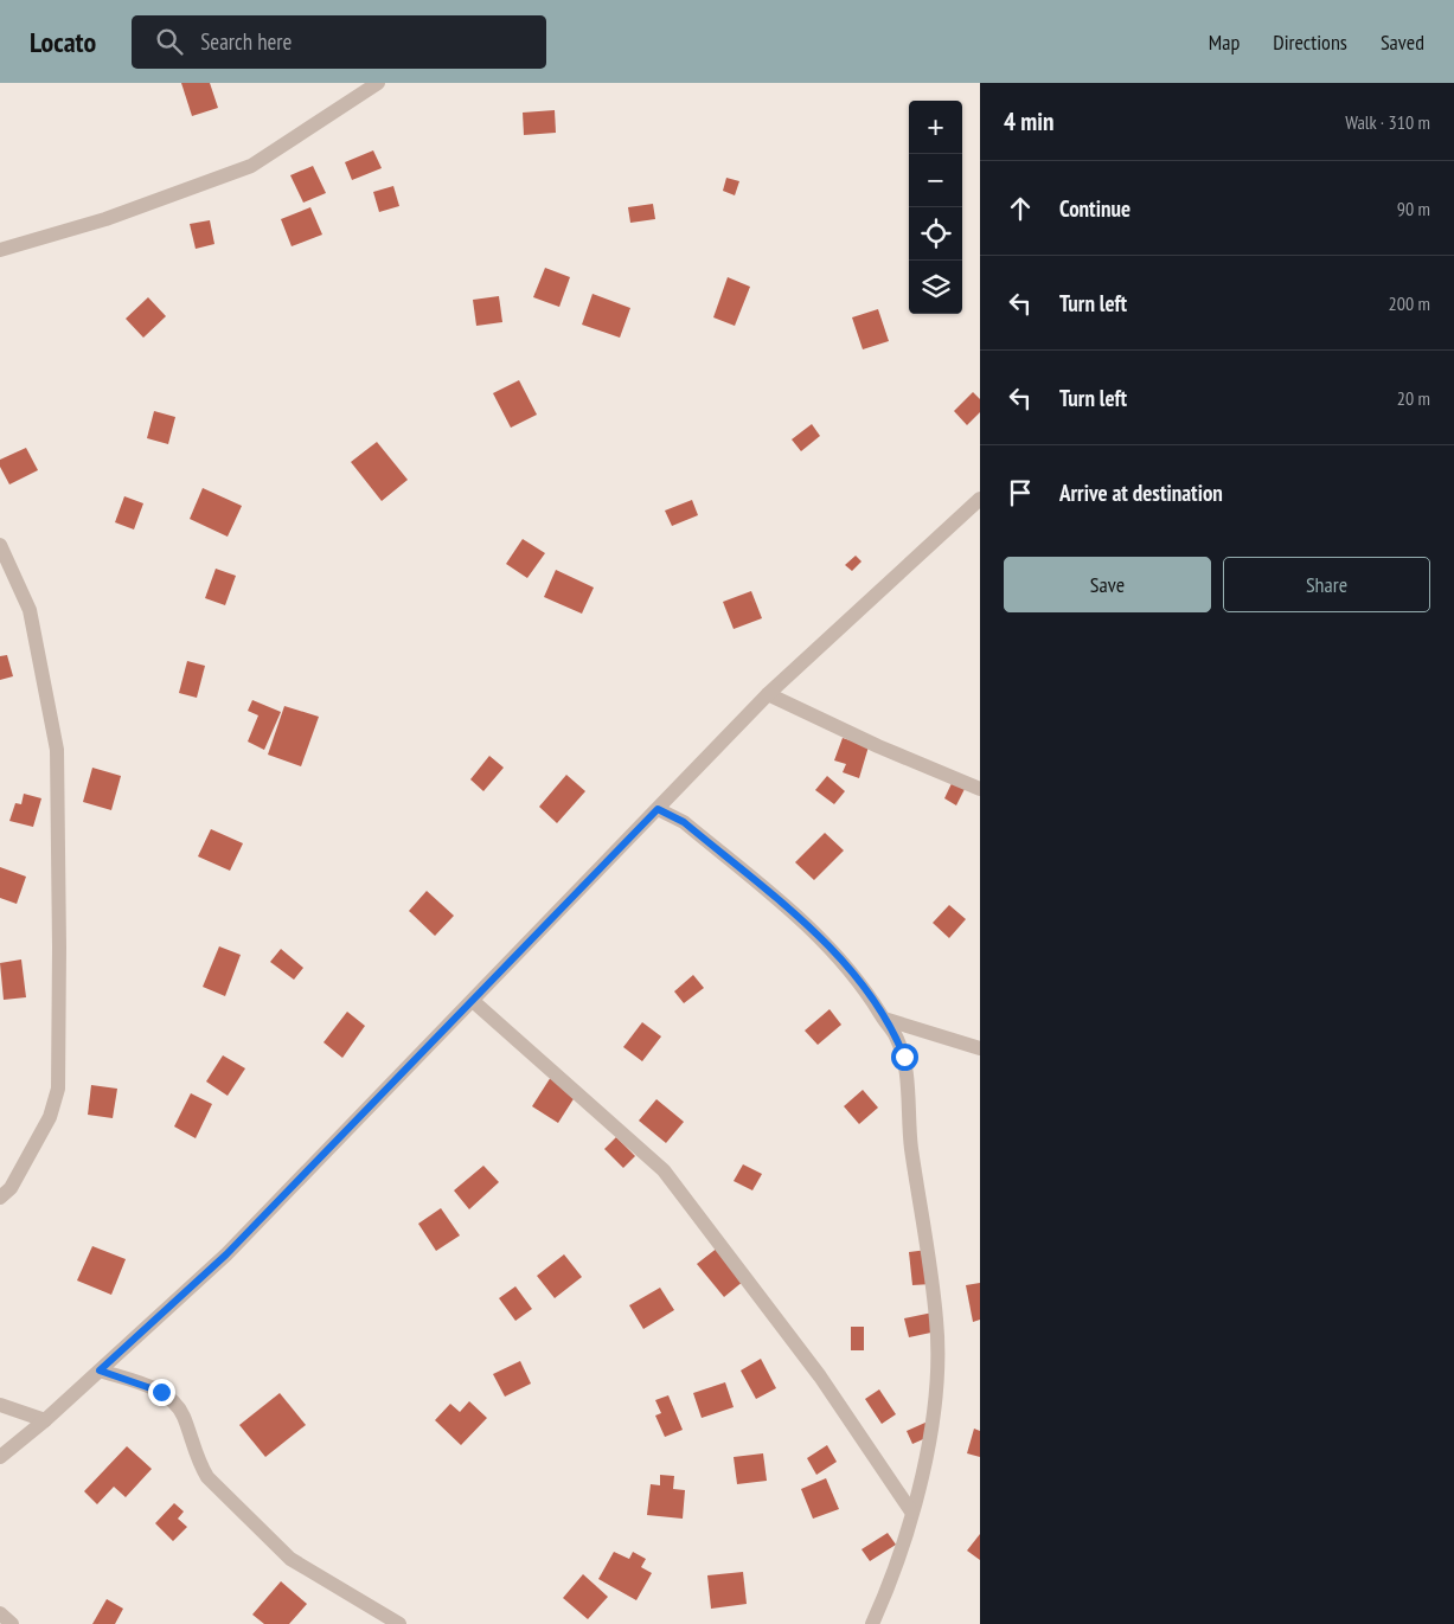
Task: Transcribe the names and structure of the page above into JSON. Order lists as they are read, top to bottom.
{
  "page": {
    "header": "Locato",
    "search": "Search here",
    "nav": ["Map", "Directions", "Saved"],
    "heading": ["4 min", "Walk · 310 m"],
    "map_buttons": ["+", "−"],
    "list": [
      ["Continue", "90 m"],
      ["Turn left", "200 m"],
      ["Turn left", "20 m"],
      "Arrive at destination"
    ],
    "buttons": ["Save", "Share"]
  }
}
